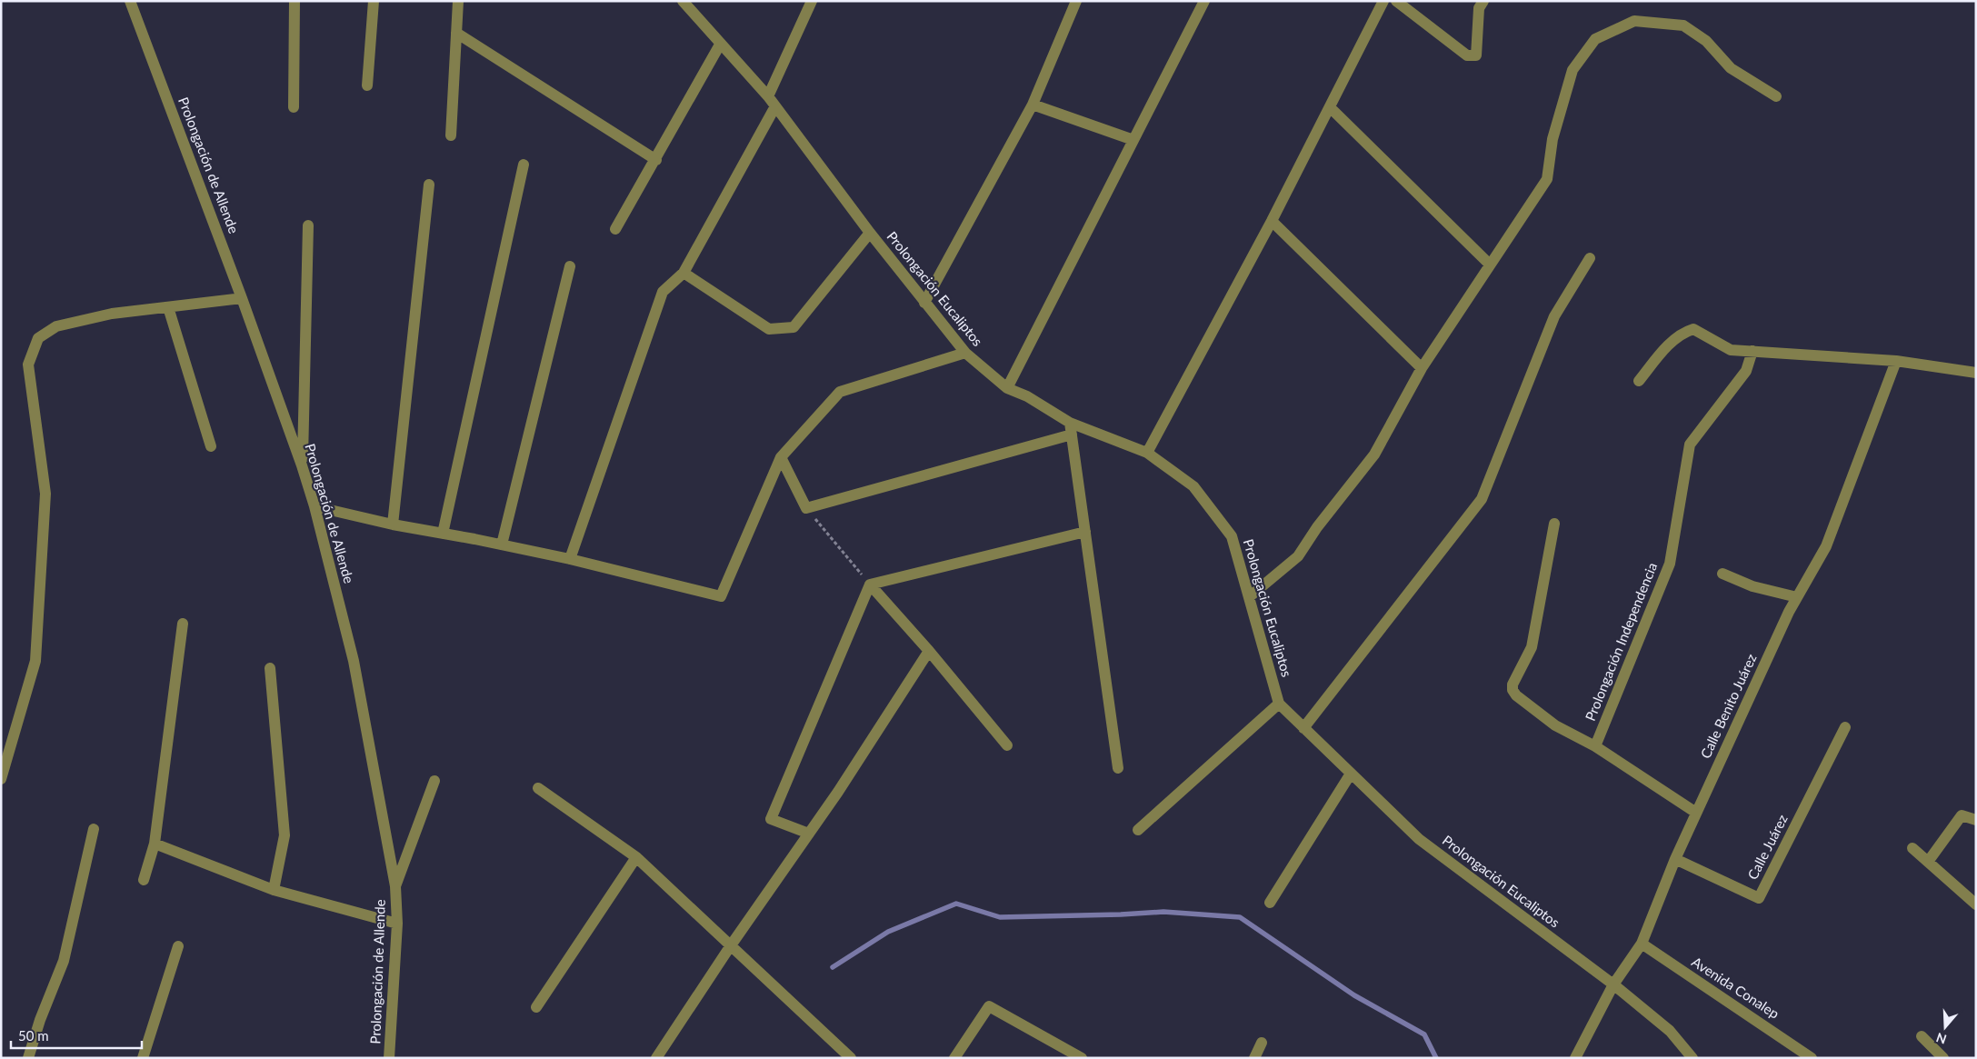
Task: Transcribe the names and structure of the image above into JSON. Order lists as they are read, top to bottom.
{
  "streets": {
    "street": [
      "Prolongación de Allende",
      "Prolongación Eucaliptos",
      "Prolongación Independencia",
      "Calle Benito Juárez",
      "Calle Juárez",
      "Avenida Conalep"
    ]
  },
  "crossings": [
    ["Prolongación Eucaliptos", "Calle Benito Juárez"],
    ["Calle Benito Juárez", "Calle Juárez"],
    ["Calle Benito Juárez", "Avenida Conalep"]
  ],
  "scale_bar": "50 m",
  "north": "bottom"
}
